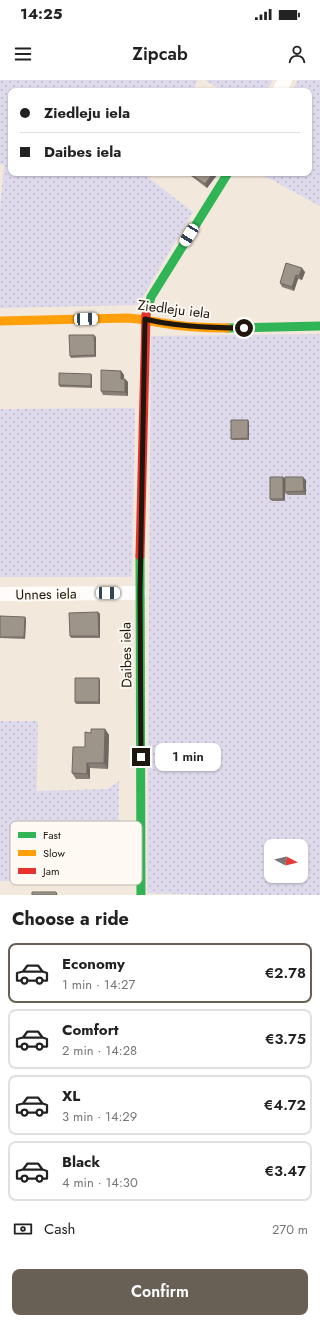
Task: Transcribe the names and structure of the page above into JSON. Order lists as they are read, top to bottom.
{
  "streets": {
    "street": ["Ziedleju iela", "Unnes iela", "Daibes iela"]
  },
  "crossings": [
    ["Ziedleju iela", "Daibes iela"],
    ["Unnes iela", "Daibes iela"]
  ],
  "legend": ["Fast", "Slow", "Jam"],
  "north": "right",
  "page": {
    "status": "14:25",
    "header": "Zipcab",
    "banner": ["Ziedleju iela", "Daibes iela"],
    "bubble": "1 min",
    "heading": "Choose a ride",
    "list": [
      {
        "name": "Economy",
        "note": "1 min · 14:27",
        "value": "€2.78"
      },
      {
        "name": "Comfort",
        "note": "2 min · 14:28",
        "value": "€3.75"
      },
      {
        "name": "XL",
        "note": "3 min · 14:29",
        "value": "€4.72"
      },
      {
        "name": "Black",
        "note": "4 min · 14:30",
        "value": "€3.47"
      }
    ],
    "pay": ["Cash", "270 m"],
    "buttons": "Confirm"
  }
}
